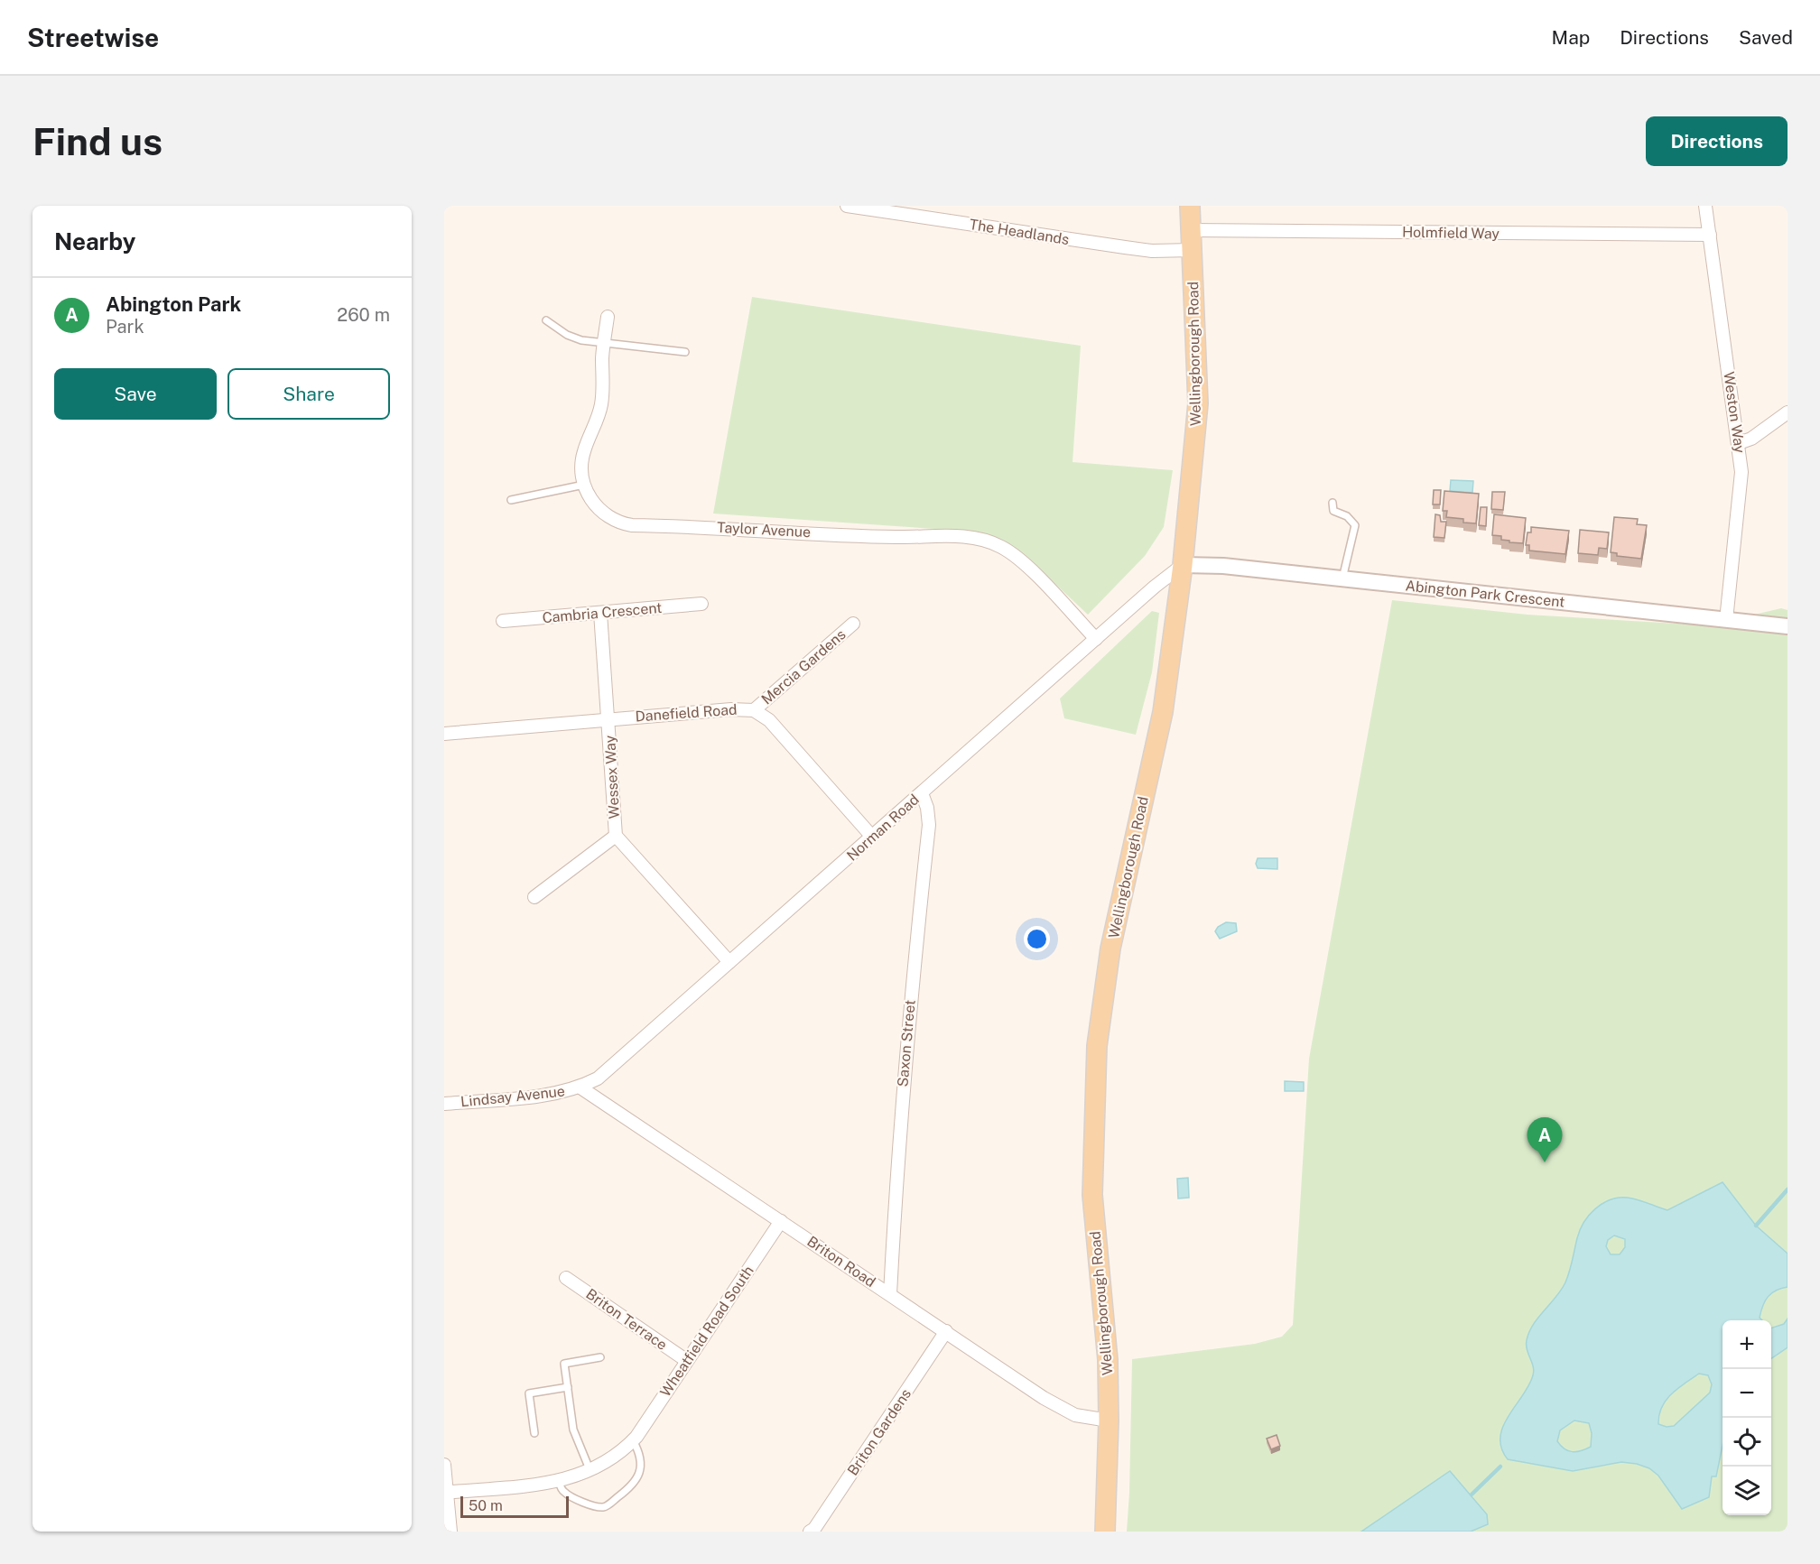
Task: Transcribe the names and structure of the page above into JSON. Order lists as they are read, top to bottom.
{
  "streets": {
    "main road": ["Wellingborough Road"],
    "street": [
      "The Headlands",
      "Holmfield Way",
      "Weston Way",
      "Taylor Avenue",
      "Abington Park Crescent",
      "Cambria Crescent",
      "Mercia Gardens",
      "Danefield Road",
      "Wessex Way",
      "Norman Road",
      "Saxon Street",
      "Lindsay Avenue",
      "Briton Road",
      "Briton Terrace",
      "Wheatfield Road South",
      "Briton Gardens"
    ]
  },
  "crossings": [
    ["The Headlands", "Wellingborough Road"],
    ["Holmfield Way", "Wellingborough Road"],
    ["Holmfield Way", "Weston Way"],
    ["Wellingborough Road", "Abington Park Crescent"],
    ["Wellingborough Road", "Norman Road"],
    ["Wellingborough Road", "Briton Road"],
    ["Weston Way", "Abington Park Crescent"],
    ["Taylor Avenue", "Norman Road"],
    ["Abington Park Crescent", "Norman Road"],
    ["Cambria Crescent", "Wessex Way"],
    ["Mercia Gardens", "Danefield Road"],
    ["Danefield Road", "Wessex Way"],
    ["Danefield Road", "Norman Road"],
    ["Wessex Way", "Norman Road"],
    ["Norman Road", "Saxon Street"],
    ["Norman Road", "Lindsay Avenue"],
    ["Norman Road", "Briton Road"],
    ["Saxon Street", "Briton Road"],
    ["Lindsay Avenue", "Briton Road"],
    ["Briton Road", "Wheatfield Road South"],
    ["Briton Road", "Briton Gardens"],
    ["Briton Terrace", "Wheatfield Road South"]
  ],
  "scale_bar": "50 m",
  "page": {
    "header": "Streetwise",
    "nav": ["Map", "Directions", "Saved"],
    "buttons": [
      "Directions",
      ["Save", "Share"]
    ],
    "title": "Find us",
    "heading": "Nearby",
    "list": [
      {
        "mark": "A",
        "name": "Abington Park",
        "note": "Park",
        "value": "260 m"
      }
    ],
    "pins": "A",
    "map_buttons": ["+", "−"],
    "scale": "50 m"
  }
}
